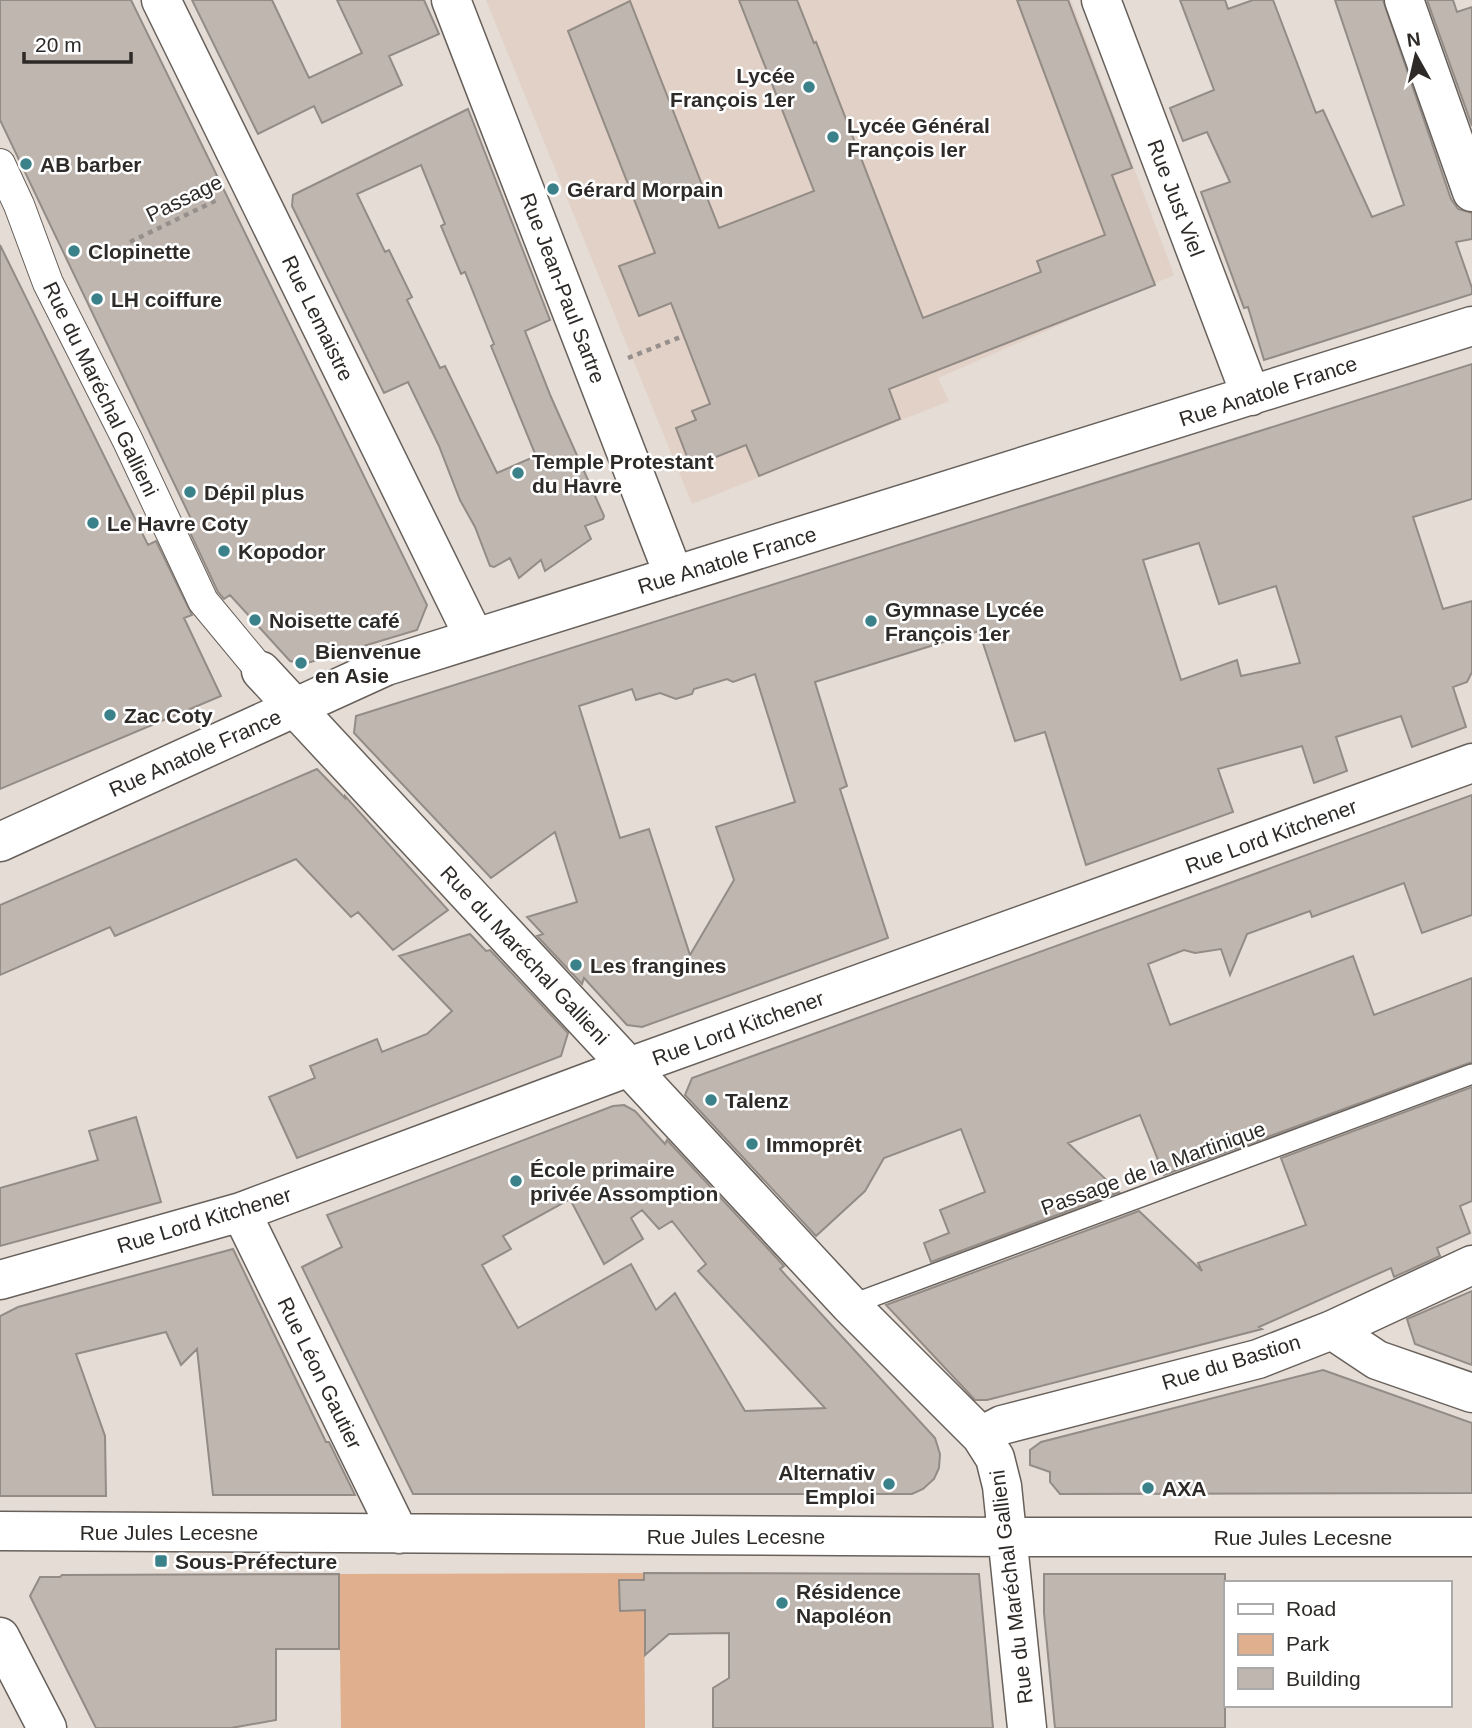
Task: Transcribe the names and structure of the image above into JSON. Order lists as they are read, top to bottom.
{
  "streets": {
    "street": [
      "Rue Just Viel",
      "Rue Jean-Paul Sartre",
      "Rue Lemaistre",
      "Rue du Maréchal Gallieni",
      "Rue Anatole France",
      "Rue Lord Kitchener",
      "Rue du Bastion",
      "Rue Léon Gautier",
      "Rue Jules Lecesne"
    ],
    "lane": ["Passage de la Martinique"],
    "path": ["Passage"]
  },
  "crossings": [
    ["Passage", "Rue Lemaistre"],
    ["Rue Just Viel", "Rue Anatole France"],
    ["Rue Jean-Paul Sartre", "Rue Anatole France"],
    ["Rue Lemaistre", "Rue Anatole France"],
    ["Rue du Maréchal Gallieni", "Rue Anatole France"],
    ["Rue du Maréchal Gallieni", "Rue Lord Kitchener"],
    ["Rue du Maréchal Gallieni", "Passage de la Martinique"],
    ["Rue du Maréchal Gallieni", "Rue du Bastion"],
    ["Rue du Maréchal Gallieni", "Rue Jules Lecesne"],
    ["Rue Lord Kitchener", "Rue Léon Gautier"],
    ["Rue Léon Gautier", "Rue Jules Lecesne"]
  ],
  "places": {
    "other": [
      "Lycée François 1er",
      "Lycée Général François Ier",
      "AB barber",
      "Gérard Morpain",
      "Clopinette",
      "LH coiffure",
      "Temple Protestant du Havre",
      "Dépil plus",
      "Le Havre Coty",
      "Kopodor",
      "Noisette café",
      "Gymnase Lycée François 1er",
      "Bienvenue en Asie",
      "Zac Coty",
      "Les frangines",
      "Talenz",
      "Immoprêt",
      "École primaire privée Assomption",
      "Alternativ Emploi",
      "AXA",
      "Résidence Napoléon"
    ],
    "transit": ["Sous-Préfecture"]
  },
  "legend": ["Road", "Park", "Building"],
  "scale_bar": "20 m",
  "north": "top"
}
